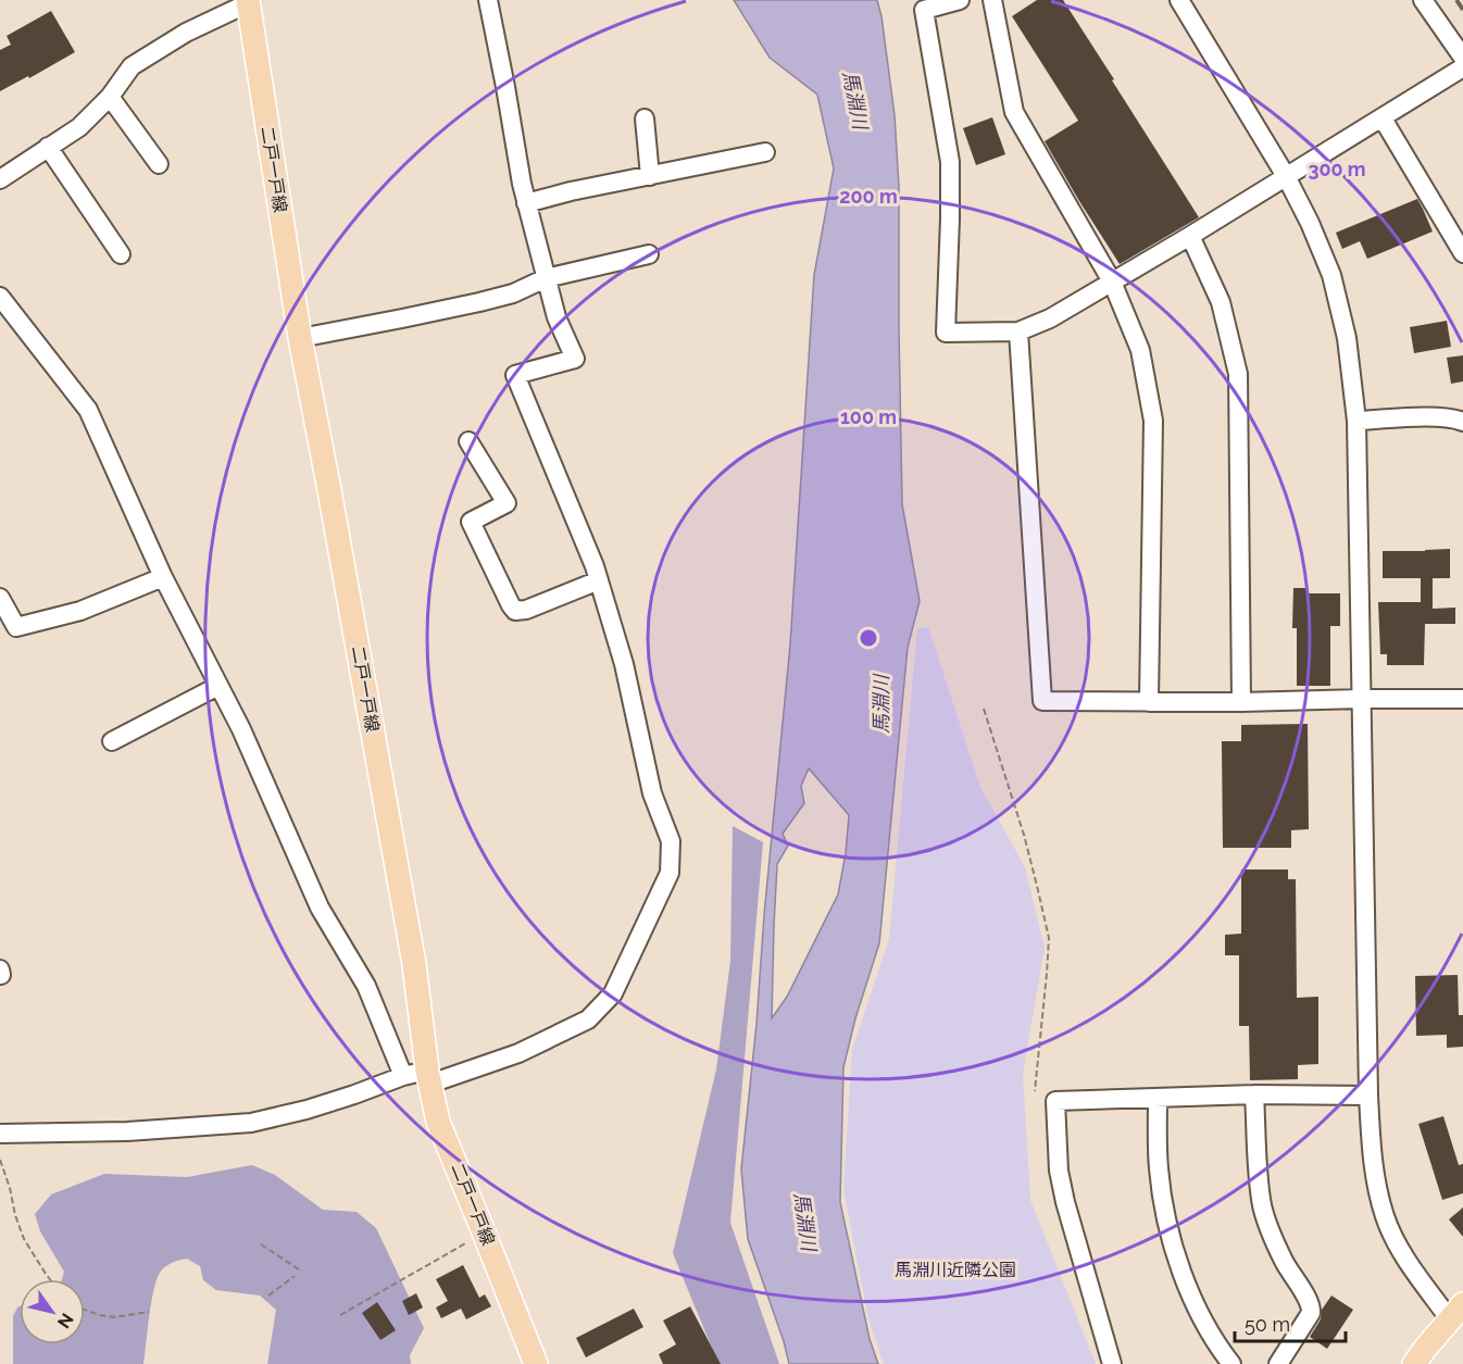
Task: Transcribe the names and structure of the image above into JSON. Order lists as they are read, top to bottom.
{
  "streets": {
    "main road": ["二戸一戸線"]
  },
  "water": ["馬淵川"],
  "parks": ["馬淵川近隣公園"],
  "scale_bar": "50 m",
  "north": "bottom right",
  "rings": ["300 m", "200 m", "100 m"]
}
